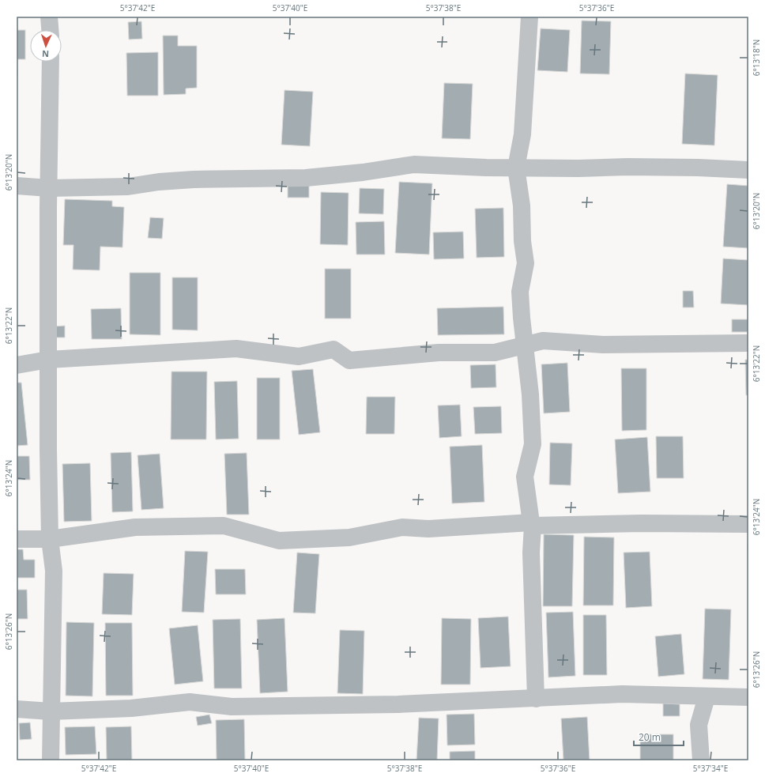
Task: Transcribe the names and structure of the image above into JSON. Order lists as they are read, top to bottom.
{
  "scale_bar": "20 m",
  "north": "bottom",
  "coordinates": [
    "5°37'42\"E",
    "5°37'40\"E",
    "5°37'38\"E",
    "5°37'36\"E",
    "6°13'18\"N",
    "6°13'20\"N",
    "6°13'22\"N",
    "6°13'24\"N",
    "6°13'26\"N",
    "5°37'34\"E"
  ]
}
